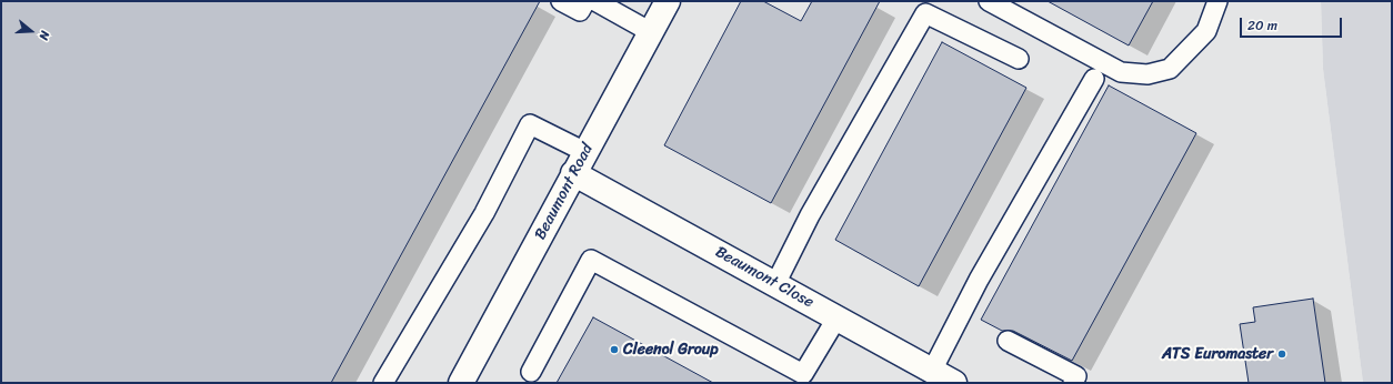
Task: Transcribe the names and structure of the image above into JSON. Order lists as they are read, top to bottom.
{
  "streets": {
    "street": ["Beaumont Road", "Beaumont Close"]
  },
  "crossings": [
    ["Beaumont Road", "Beaumont Close"]
  ],
  "places": ["Cleenol Group", "ATS Euromaster"],
  "scale_bar": "20 m",
  "north": "right"
}
